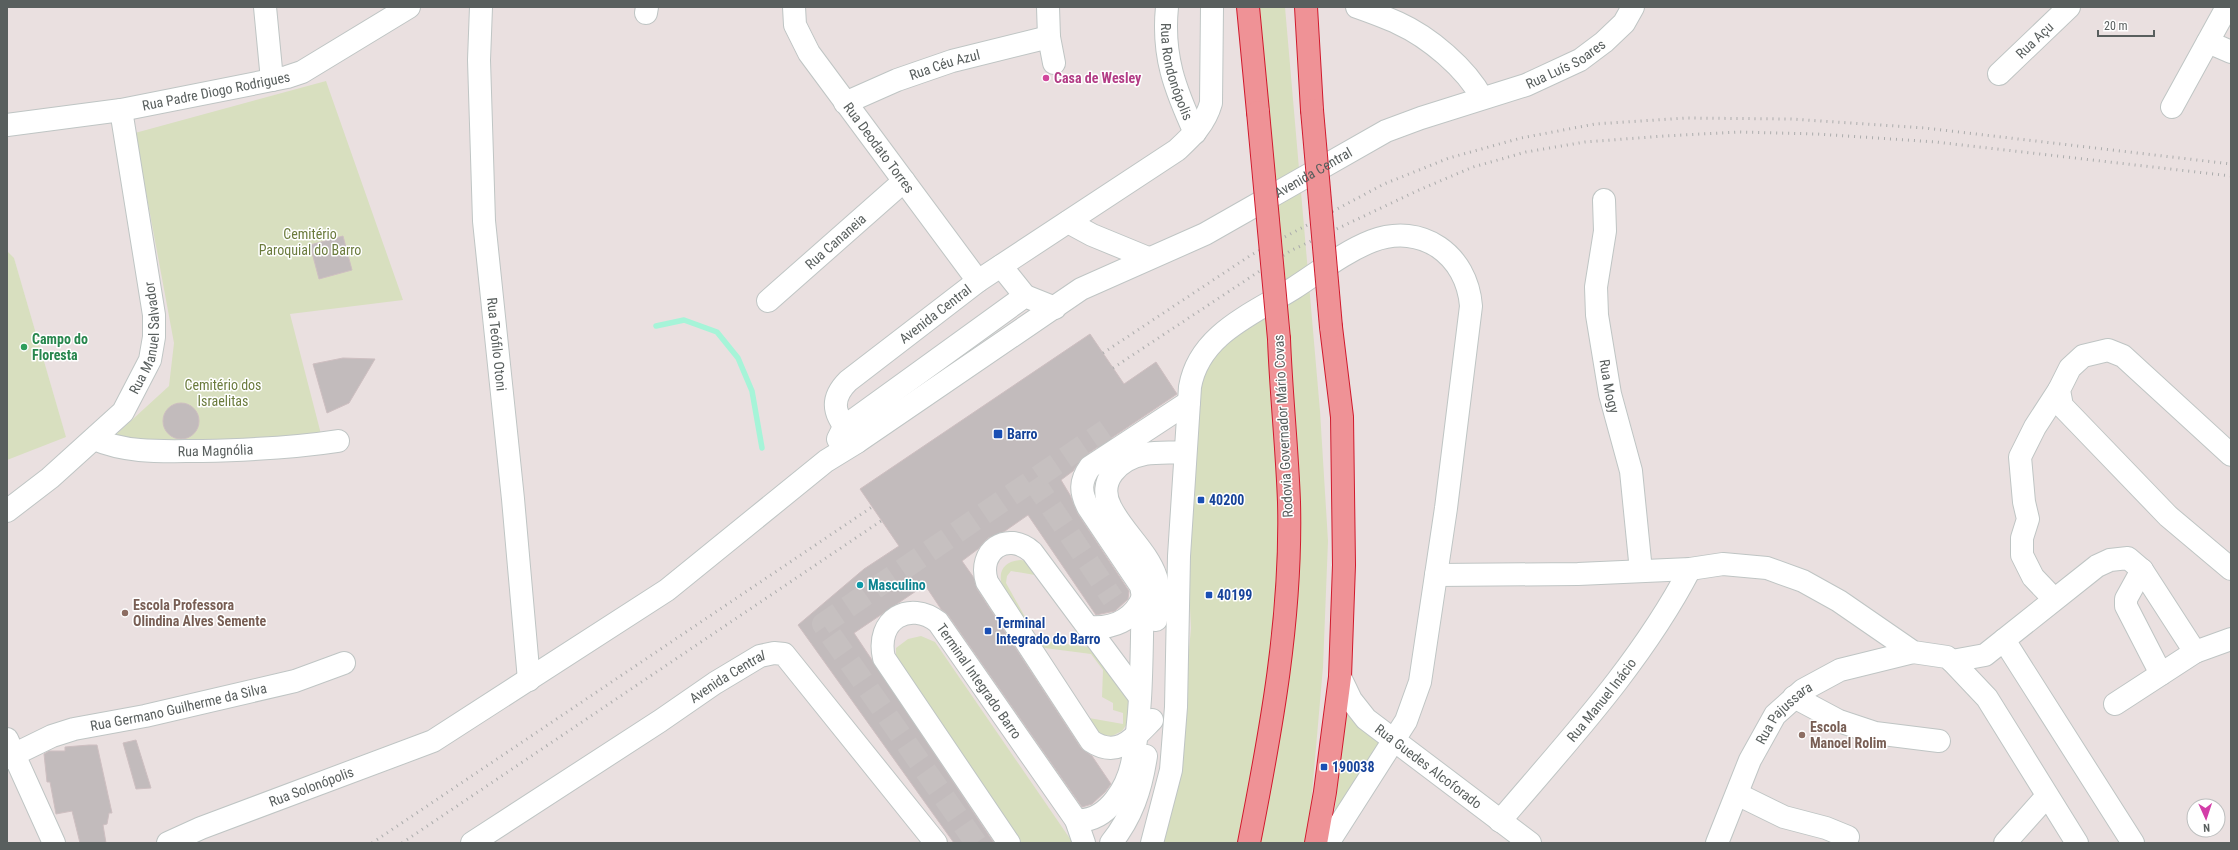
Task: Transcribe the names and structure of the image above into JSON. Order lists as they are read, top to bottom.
{
  "streets": {
    "highway": ["Rodovia Governador Mário Covas"],
    "street": [
      "Rua Açu",
      "Rua Luís Soares",
      "Rua Céu Azul",
      "Rua Rondonópolis",
      "Rua Padre Diogo Rodrigues",
      "Rua Deodato Torres",
      "Avenida Central",
      "Rua Cananeia",
      "Rua Manuel Salvador",
      "Rua Teófilo Otoni",
      "Rua Mogy",
      "Rua Magnólia",
      "Terminal Integrado Barro",
      "Rua Manuel Inácio",
      "Rua Germano Guilherme da Silva",
      "Rua Pajussara",
      "Rua Guedes Alcoforado",
      "Rua Solonópolis"
    ]
  },
  "crossings": [
    ["Rua Luís Soares", "Avenida Central"],
    ["Rua Céu Azul", "Rua Deodato Torres"],
    ["Rua Rondonópolis", "Avenida Central"],
    ["Rua Padre Diogo Rodrigues", "Rua Manuel Salvador"],
    ["Rua Deodato Torres", "Avenida Central"],
    ["Rua Deodato Torres", "Rua Cananeia"],
    ["Avenida Central", "Rua Teófilo Otoni"],
    ["Avenida Central", "Rua Solonópolis"],
    ["Rua Manuel Salvador", "Rua Magnólia"],
    ["Rua Manuel Inácio", "Rua Guedes Alcoforado"]
  ],
  "parks": ["Cemitério Paroquial do Barro", "Cemitério dos Israelitas"],
  "places": {
    "other": [
      "Casa de Wesley",
      "Campo do Floresta",
      "Masculino",
      "Escola Professora Olindina Alves Semente",
      "Escola Manoel Rolim"
    ],
    "transit": [
      "Barro",
      "40200",
      "40199",
      "Terminal Integrado do Barro",
      "190038"
    ]
  },
  "scale_bar": "20 m",
  "north": "bottom"
}
